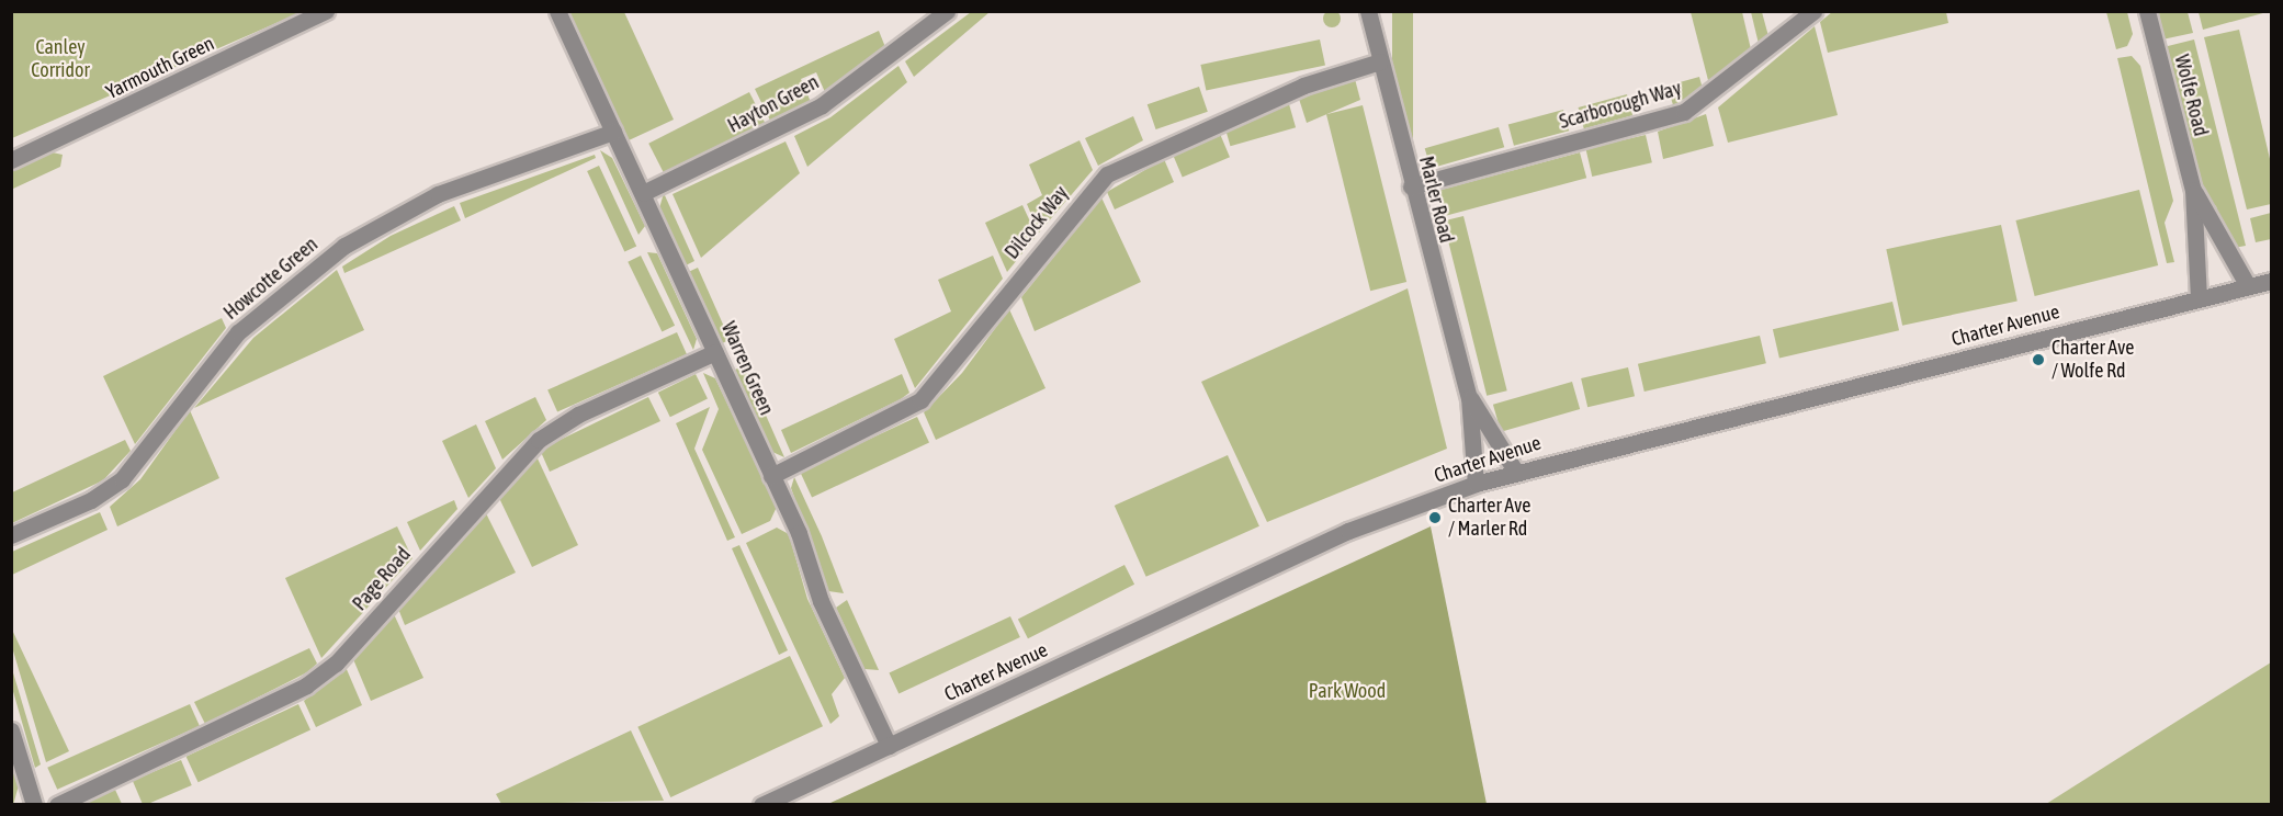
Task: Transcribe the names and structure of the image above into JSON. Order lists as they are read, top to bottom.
{
  "streets": {
    "street": [
      "Yarmouth Green",
      "Wolfe Road",
      "Hayton Green",
      "Scarborough Way",
      "Marler Road",
      "Dilcock Way",
      "Howcotte Green",
      "Charter Avenue",
      "Warren Green",
      "Page Road"
    ]
  },
  "crossings": [
    ["Wolfe Road", "Charter Avenue"],
    ["Hayton Green", "Warren Green"],
    ["Scarborough Way", "Marler Road"],
    ["Marler Road", "Dilcock Way"],
    ["Marler Road", "Charter Avenue"],
    ["Dilcock Way", "Warren Green"],
    ["Howcotte Green", "Warren Green"],
    ["Charter Avenue", "Warren Green"],
    ["Warren Green", "Page Road"]
  ],
  "parks": ["Canley Corridor", "Park Wood"],
  "places": ["Charter Ave / Wolfe Rd", "Charter Ave / Marler Rd"]
}
